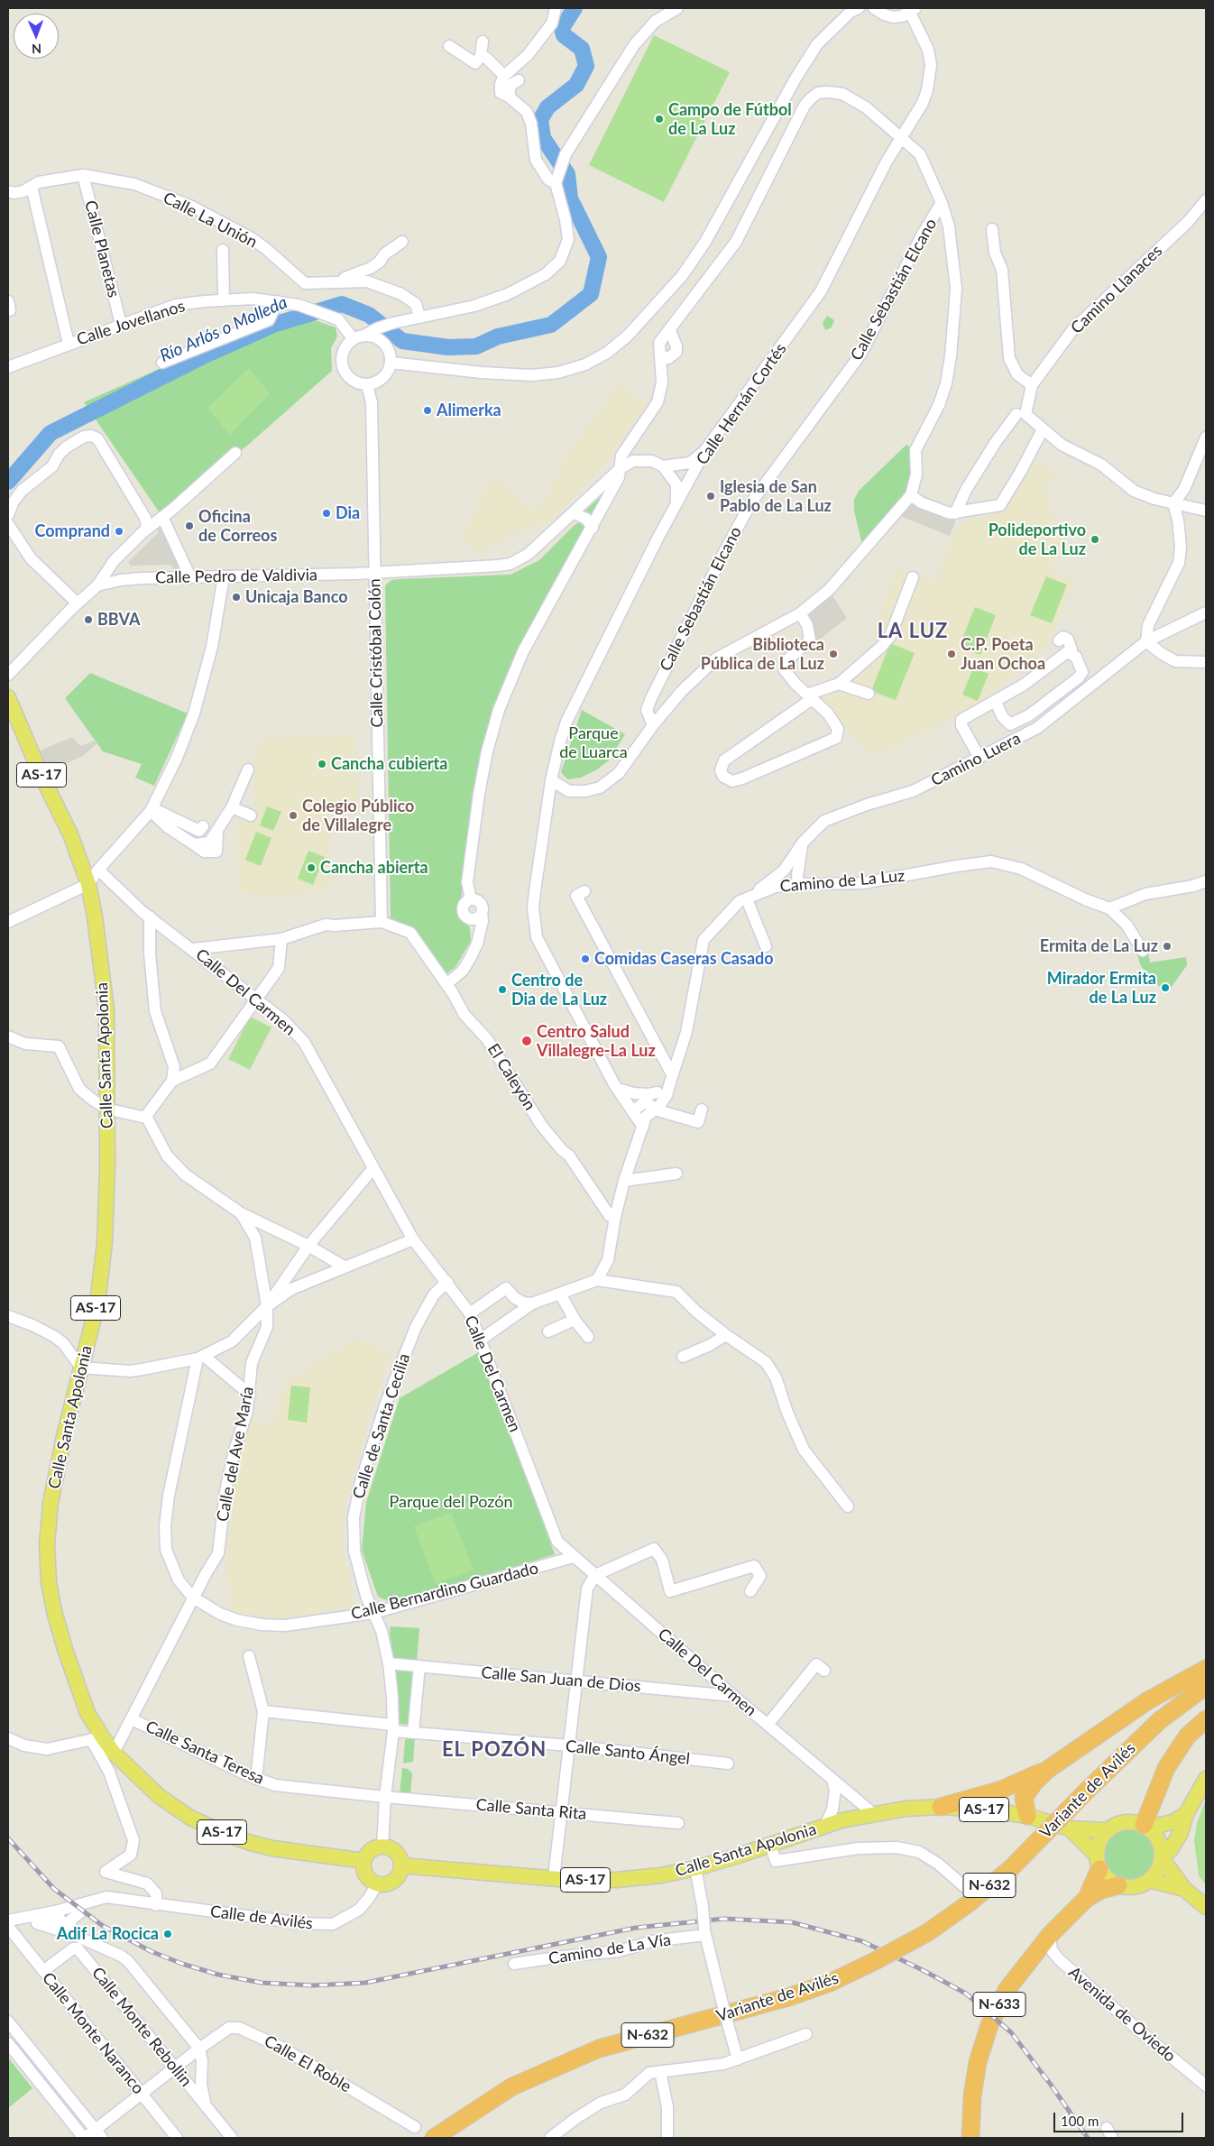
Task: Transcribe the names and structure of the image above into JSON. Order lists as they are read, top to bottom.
{
  "streets": {
    "highway": ["Variante de Avilés", "N-632", "N-633"],
    "main road": ["AS-17", "Calle Santa Apolonia"],
    "street": [
      "Calle La Unión",
      "Calle Planetas",
      "Calle Sebastián Elcano",
      "Camino Llanaces",
      "Calle Jovellanos",
      "Calle Hernán Cortés",
      "Calle Pedro de Valdivia",
      "Calle Cristóbal Colón",
      "Camino Luera",
      "Camino de La Luz",
      "Calle Del Carmen",
      "El Caleyón",
      "Calle de Santa Cecilia",
      "Calle del Ave María",
      "Calle Bernardino Guardado",
      "Calle San Juan de Dios",
      "Calle Santa Teresa",
      "Calle Santo Ángel",
      "Calle Santa Rita",
      "Calle de Avilés",
      "Camino de La Vía",
      "Avenida de Oviedo",
      "Calle Monte Rebollin",
      "Calle Monte Naranco",
      "Calle El Roble"
    ]
  },
  "crossings": [
    ["Calle La Unión", "Calle Planetas"],
    ["Calle Planetas", "Calle Jovellanos"],
    ["Calle Jovellanos", "Calle Cristóbal Colón"],
    ["Calle Hernán Cortés", "Camino de La Luz"],
    ["Calle Pedro de Valdivia", "Calle Cristóbal Colón"],
    ["Calle Cristóbal Colón", "El Caleyón"],
    ["Camino Luera", "Camino de La Luz"],
    ["AS-17", "Calle Del Carmen"],
    ["AS-17", "Calle Santa Apolonia"],
    ["AS-17", "N-633"],
    ["Camino de La Luz", "El Caleyón"],
    ["Calle Del Carmen", "Calle Santa Apolonia"],
    ["Calle Del Carmen", "Calle de Santa Cecilia"],
    ["Calle Del Carmen", "Calle Bernardino Guardado"],
    ["Calle Del Carmen", "Calle San Juan de Dios"],
    ["Calle Santa Apolonia", "Calle de Santa Cecilia"],
    ["Calle Santa Apolonia", "Calle del Ave María"],
    ["Calle Santa Apolonia", "Calle de Avilés"],
    ["Calle de Santa Cecilia", "Calle Bernardino Guardado"],
    ["Calle de Santa Cecilia", "Calle San Juan de Dios"],
    ["Calle de Santa Cecilia", "Calle Santa Teresa"],
    ["Calle de Santa Cecilia", "Calle Santo Ángel"],
    ["Calle de Santa Cecilia", "Calle Santa Rita"],
    ["Calle de Santa Cecilia", "Calle de Avilés"],
    ["Calle del Ave María", "Calle Bernardino Guardado"],
    ["Calle del Ave María", "Calle Santa Teresa"],
    ["Calle Santa Teresa", "Calle Santa Rita"],
    ["Calle de Avilés", "Calle Monte Naranco"],
    ["N-633", "Avenida de Oviedo"],
    ["Calle Monte Rebollin", "Calle Monte Naranco"],
    ["Calle Monte Rebollin", "Calle El Roble"],
    ["Calle Monte Naranco", "Calle El Roble"]
  ],
  "districts": ["LA LUZ", "EL POZÓN"],
  "water": ["Río Arlós o Molleda"],
  "parks": ["Parque de Luarca", "Parque del Pozón"],
  "places": [
    "Campo de Fútbol de La Luz",
    "Alimerka",
    "Iglesia de San Pablo de La Luz",
    "Dia",
    "Oficina de Correos",
    "Comprand",
    "Polideportivo de La Luz",
    "Unicaja Banco",
    "BBVA",
    "Biblioteca Pública de La Luz",
    "C.P. Poeta Juan Ochoa",
    "Cancha cubierta",
    "Colegio Público de Villalegre",
    "Cancha abierta",
    "Ermita de La Luz",
    "Comidas Caseras Casado",
    "Mirador Ermita de La Luz",
    "Centro de Dia de La Luz",
    "Centro Salud Villalegre-La Luz",
    "Adif La Rocica"
  ],
  "scale_bar": "100 m",
  "north": "bottom"
}
